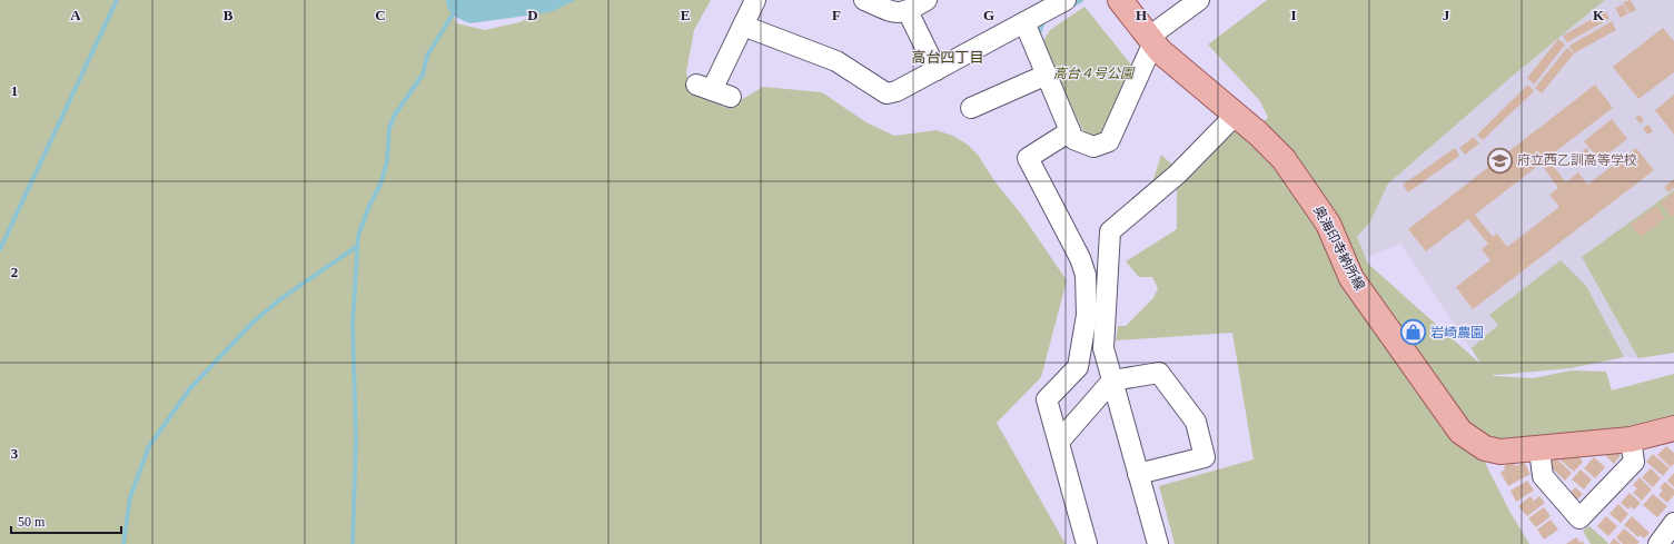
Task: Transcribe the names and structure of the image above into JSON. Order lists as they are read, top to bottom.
{
  "streets": {
    "main road": ["奥海印寺納所線"]
  },
  "districts": ["高台四丁目"],
  "parks": ["高台４号公園"],
  "places": {
    "school or university": ["府立西乙訓高等学校"],
    "shop": ["岩崎農園"]
  },
  "scale_bar": "50 m",
  "grid": {
    "columns": [
      "A",
      "B",
      "C",
      "D",
      "E",
      "F",
      "G",
      "H",
      "I",
      "J",
      "K"
    ],
    "rows": ["1", "2", "3"]
  }
}
